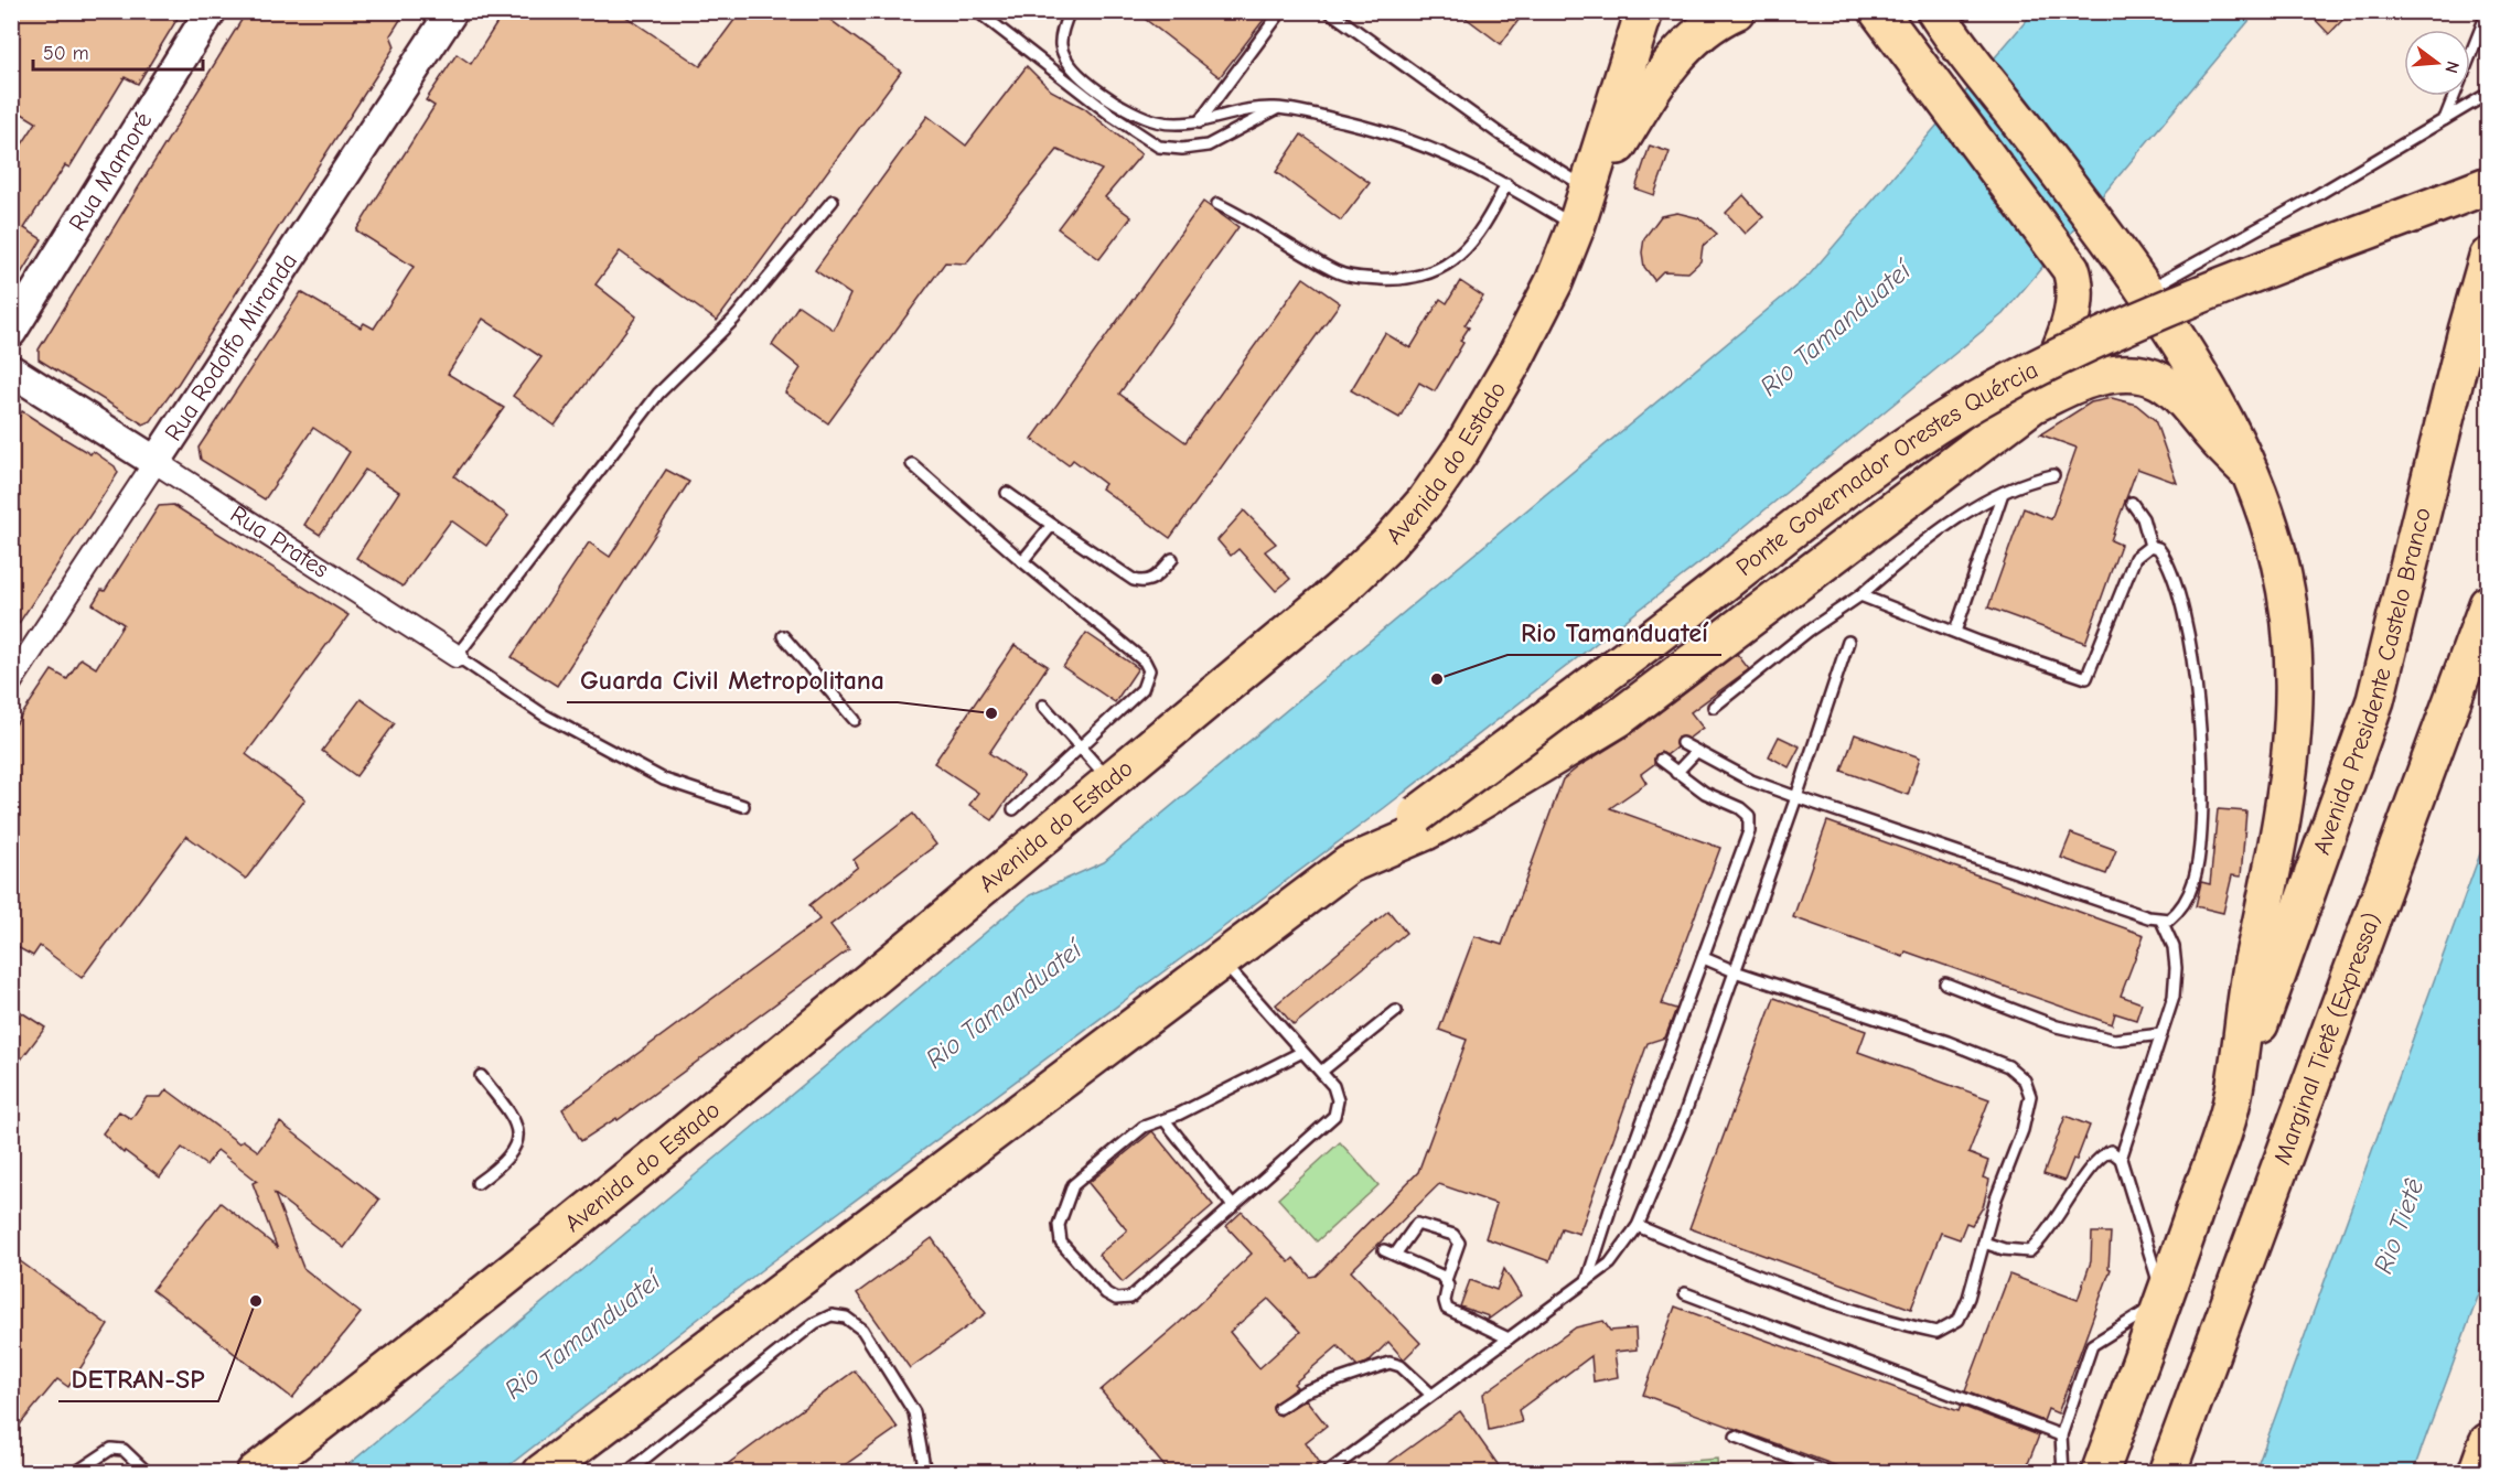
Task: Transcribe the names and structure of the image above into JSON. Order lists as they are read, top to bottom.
{
  "streets": {
    "highway": [
      "Avenida do Estado",
      "Ponte Governador Orestes Quércia",
      "Avenida Presidente Castelo Branco",
      "Marginal Tietê (Expressa)"
    ],
    "street": ["Rua Mamoré", "Rua Rodolfo Miranda", "Rua Prates"]
  },
  "crossings": [
    ["Rua Rodolfo Miranda", "Rua Prates"]
  ],
  "water": ["Rio Tamanduateí", "Rio Tietê"],
  "places": ["Rio Tamanduateí", "Guarda Civil Metropolitana", "DETRAN-SP"],
  "scale_bar": "50 m",
  "north": "right"
}
